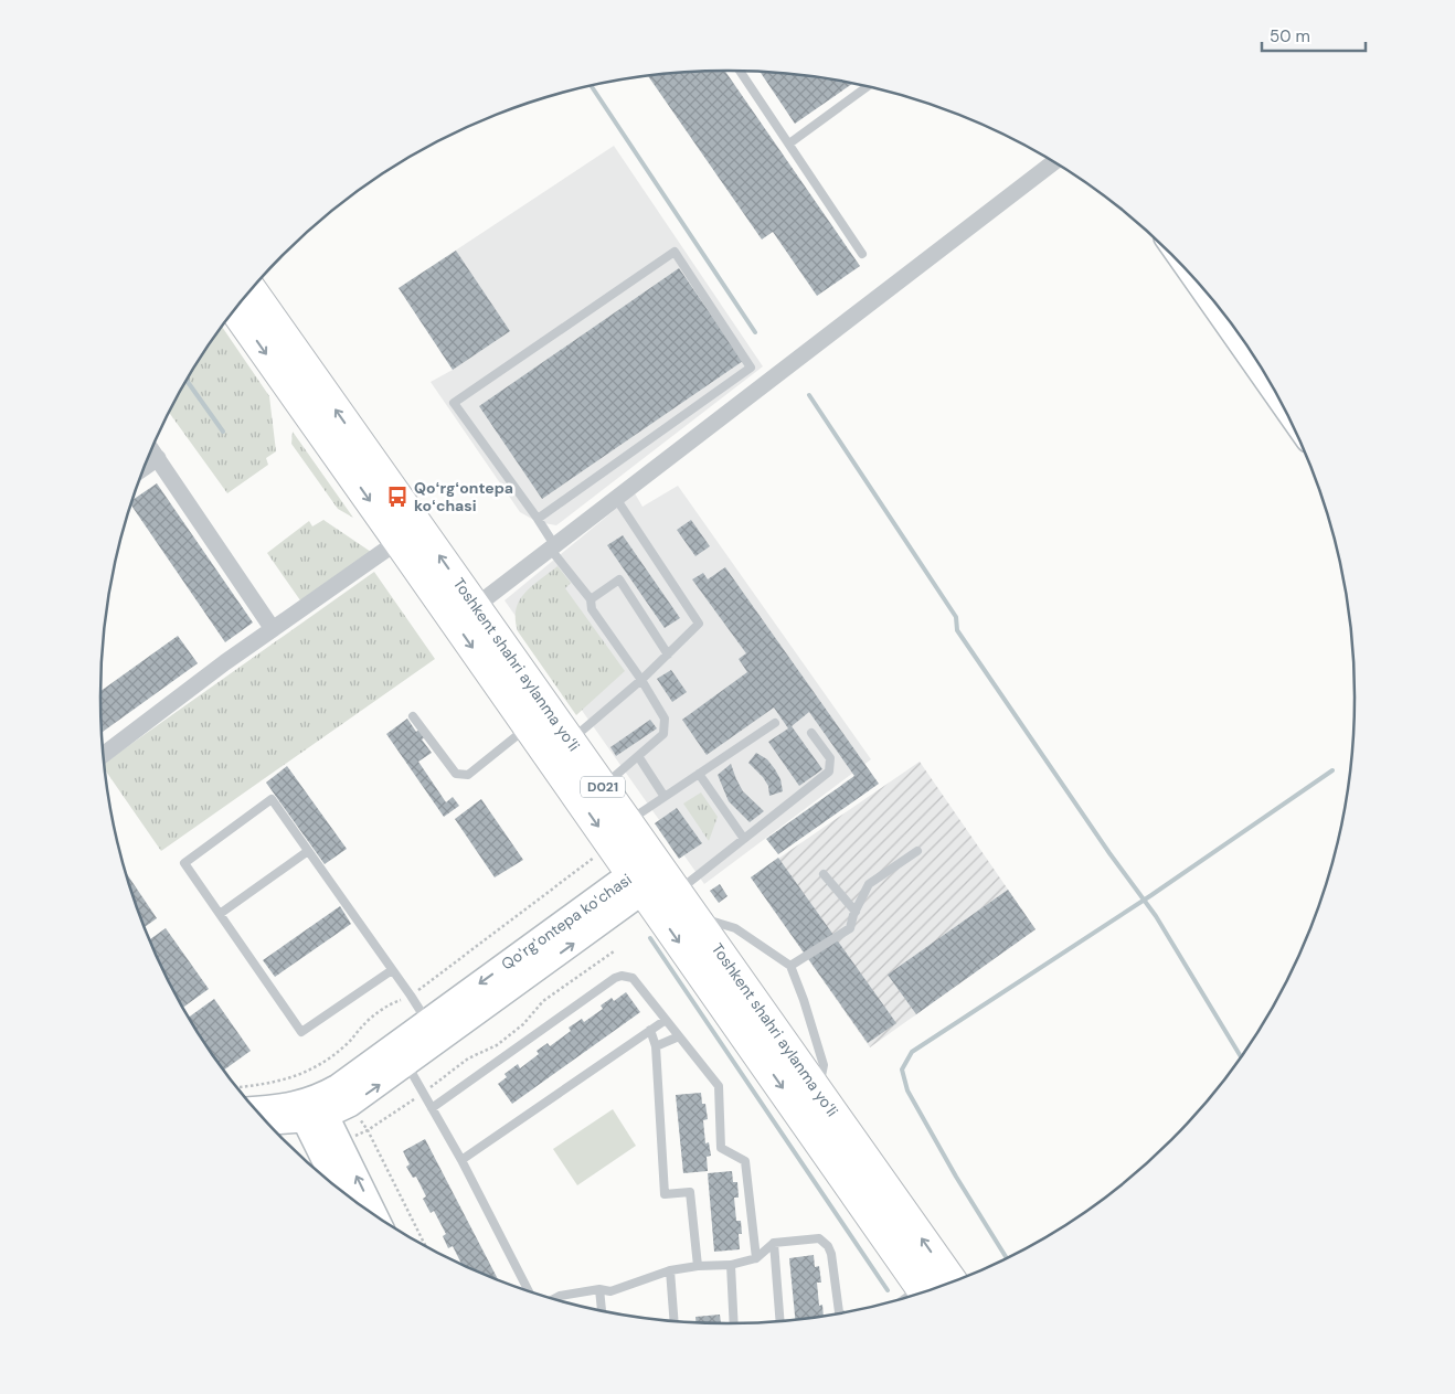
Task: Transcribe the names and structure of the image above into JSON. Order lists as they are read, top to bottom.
{
  "streets": {
    "highway": ["Toshkent shahri aylanma yoʻli", "D021"],
    "main road": ["Qoʻrgʻontepa koʻchasi"]
  },
  "crossings": [
    ["Toshkent shahri aylanma yoʻli", "Qoʻrgʻontepa koʻchasi"]
  ],
  "places": {
    "bus stop": ["Qoʻrgʻontepa koʻchasi"]
  },
  "scale_bar": "50 m"
}
